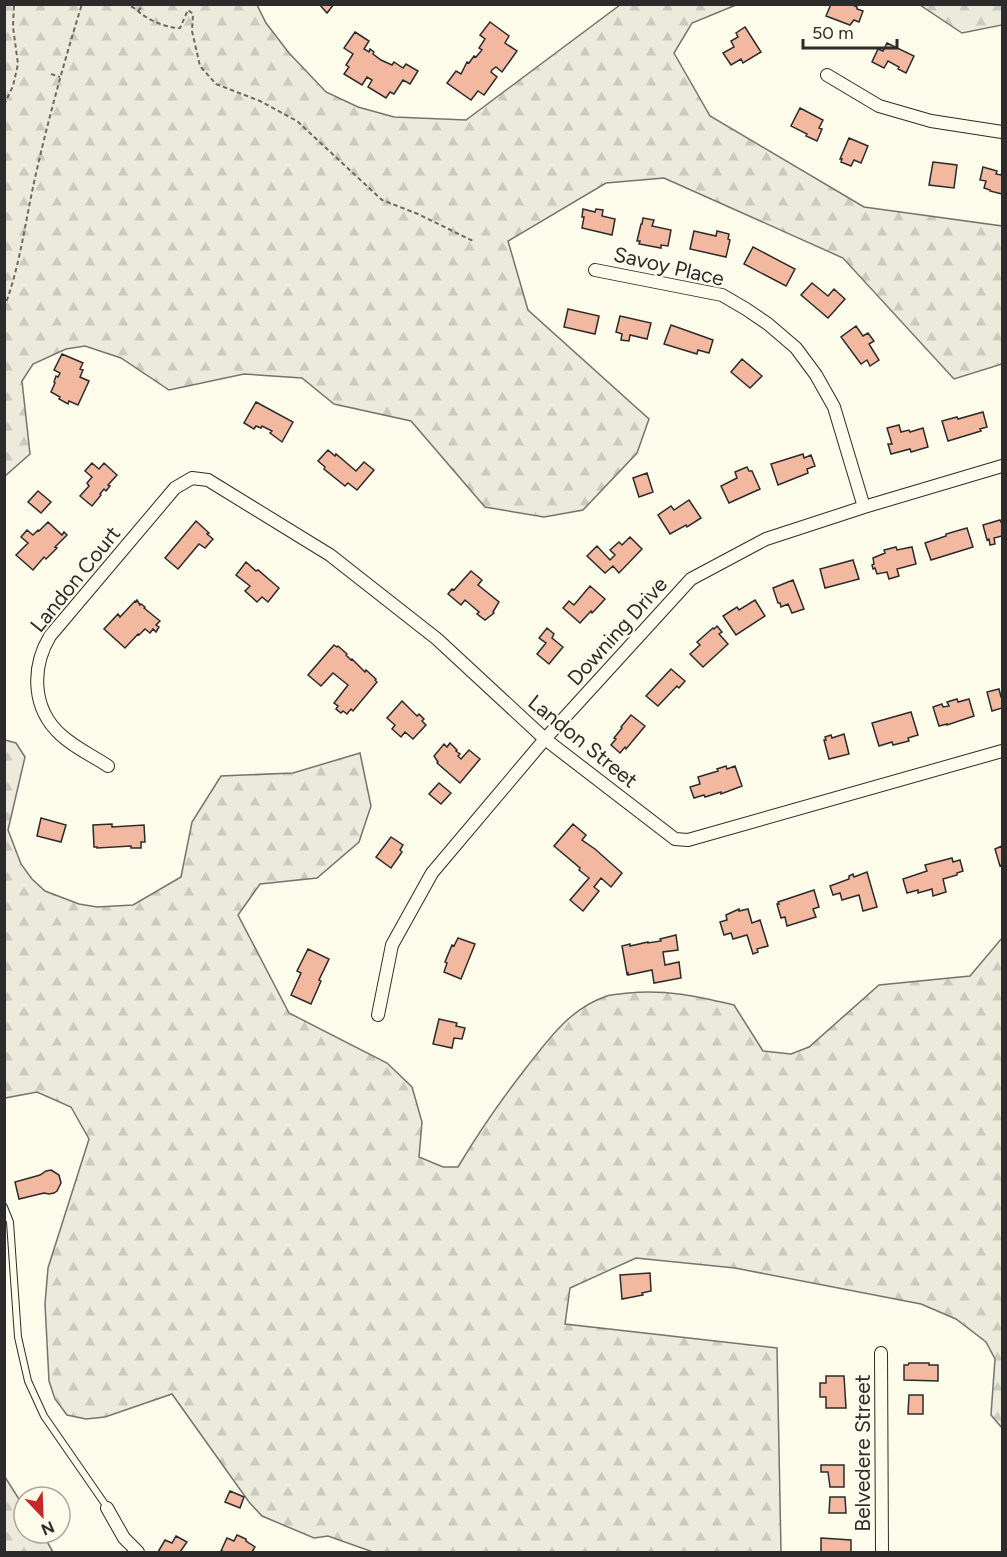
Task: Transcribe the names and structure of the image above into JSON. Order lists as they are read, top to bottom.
{
  "streets": {
    "street": [
      "Savoy Place",
      "Landon Court",
      "Downing Drive",
      "Landon Street",
      "Belvedere Street"
    ]
  },
  "crossings": [
    ["Savoy Place", "Downing Drive"],
    ["Landon Court", "Landon Street"],
    ["Downing Drive", "Landon Street"]
  ],
  "scale_bar": "50 m",
  "north": "bottom right"
}
